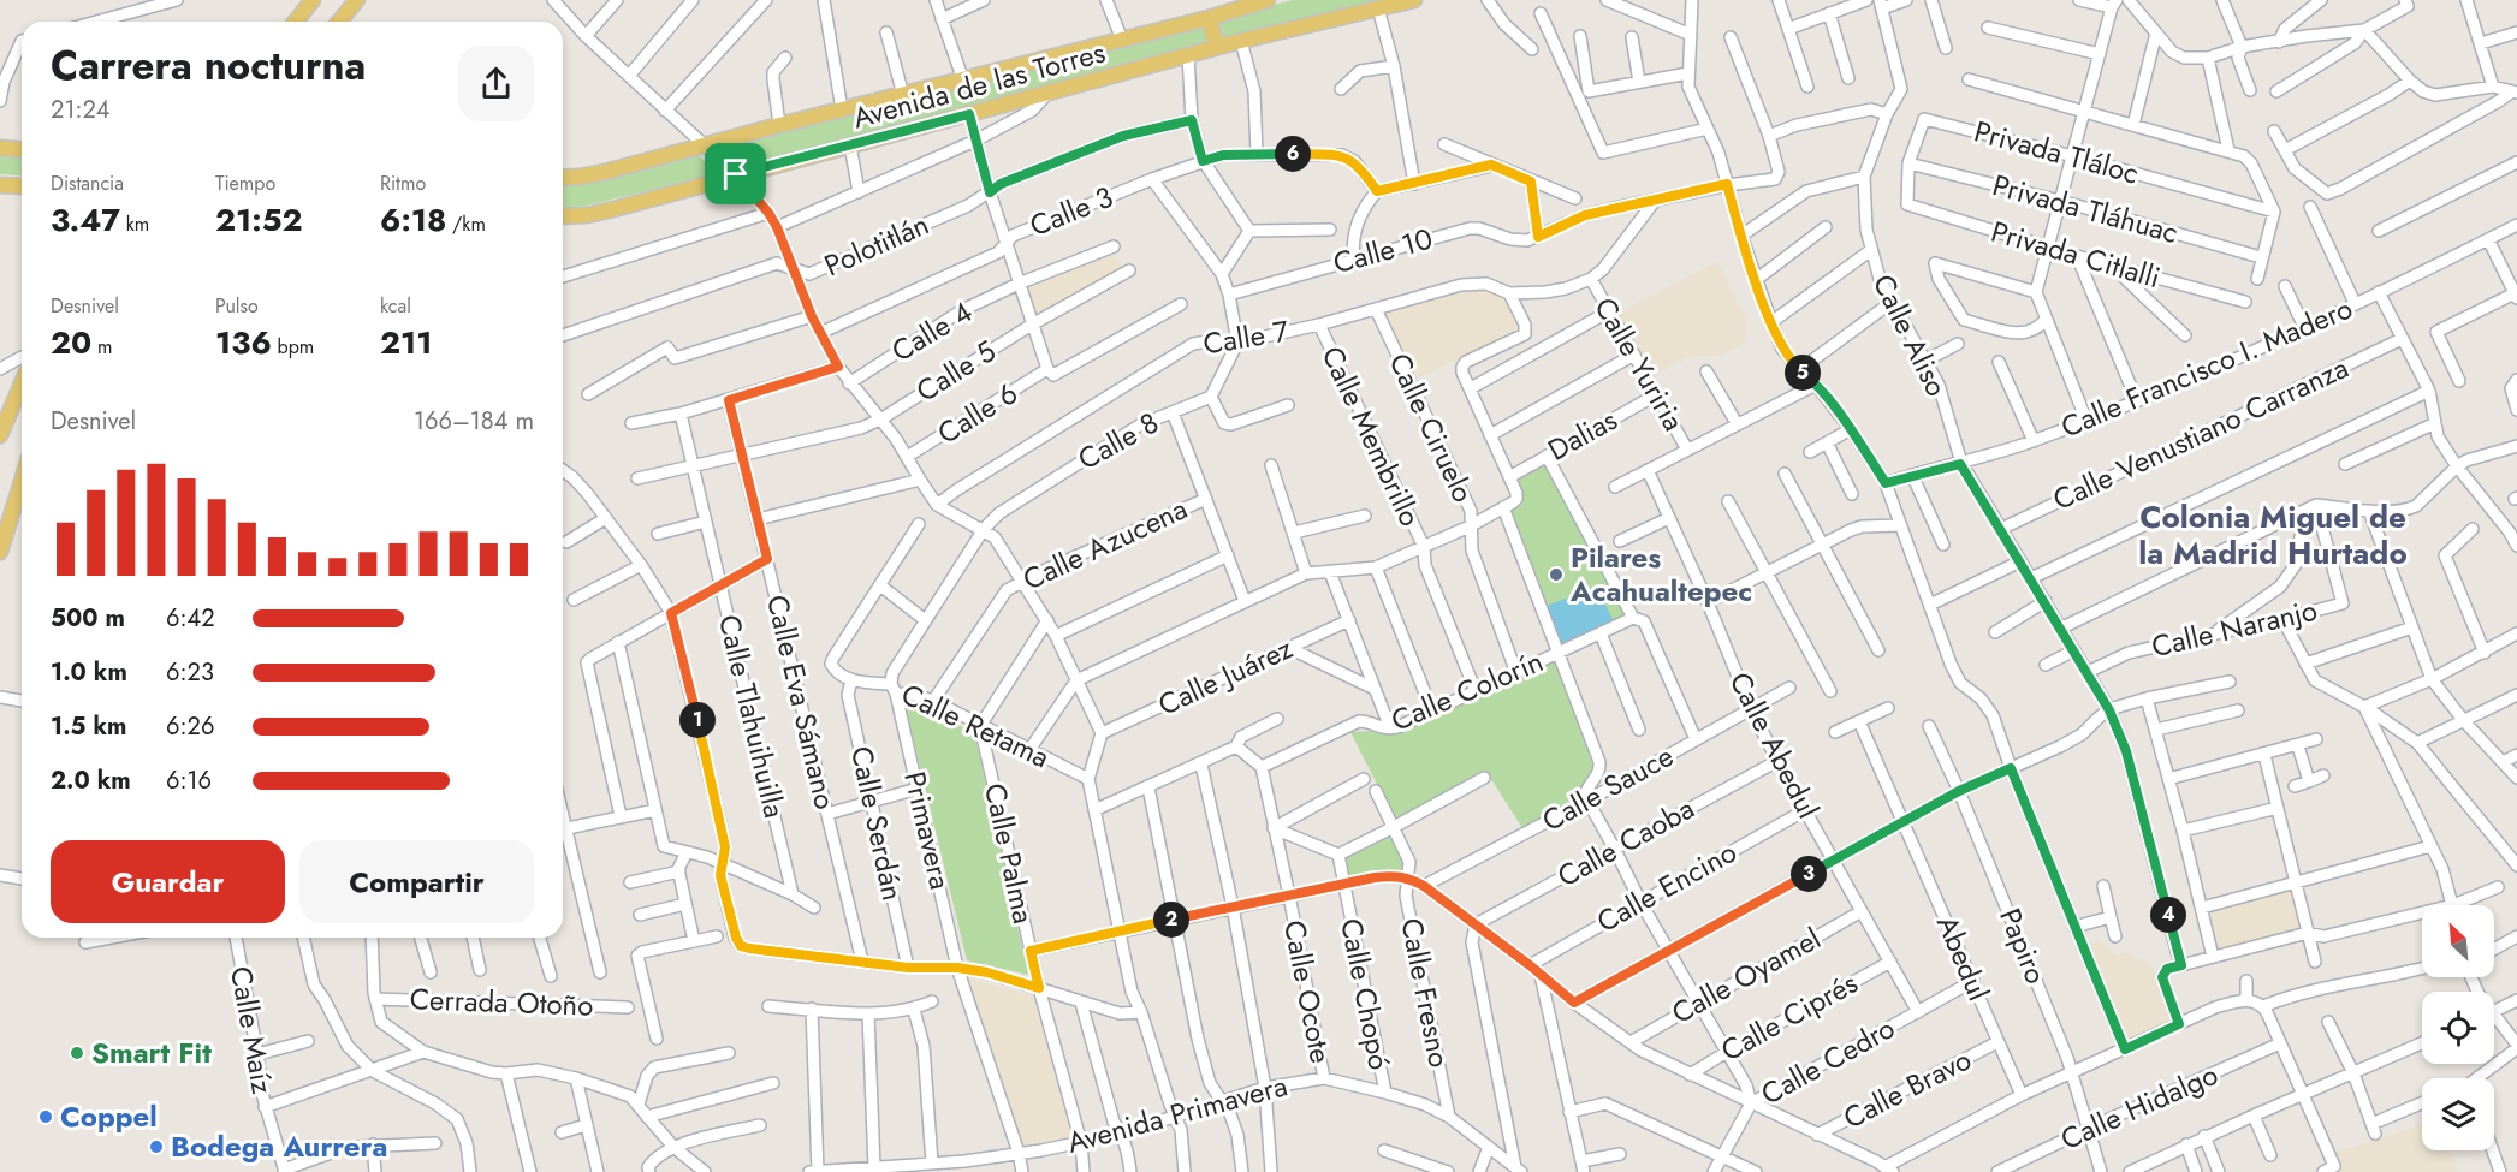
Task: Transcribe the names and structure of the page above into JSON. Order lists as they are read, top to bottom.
{
  "streets": {
    "main road": ["Avenida de las Torres"],
    "street": [
      "Privada Tláloc",
      "Privada Tláhuac",
      "Calle 3",
      "Polotitlán",
      "Calle 10",
      "Privada Citlalli",
      "Calle 4",
      "Calle Aliso",
      "Calle 7",
      "Calle Yuriria",
      "Calle Francisco I. Madero",
      "Calle 5",
      "Calle 6",
      "Calle Ciruelo",
      "Calle Venustiano Carranza",
      "Dalias",
      "Calle Membrillo",
      "Calle 8",
      "Calle Azucena",
      "Calle Naranjo",
      "Calle Juárez",
      "Calle Colorín",
      "Calle Eva Sámano",
      "Calle Tlahuihuilla",
      "Calle Retama",
      "Calle Abedul",
      "Calle Sauce",
      "Calle Serdán",
      "Primavera",
      "Calle Caoba",
      "Calle Palma",
      "Calle Encino",
      "Papiro",
      "Abedul",
      "Calle Oyamel",
      "Calle Ocote",
      "Calle Fresno",
      "Calle Chopó",
      "Cerrada Otoño",
      "Calle Ciprés",
      "Calle Maíz",
      "Calle Cedro",
      "Calle Bravo",
      "Calle Hidalgo",
      "Avenida Primavera"
    ]
  },
  "crossings": [
    ["Privada Tláloc", "Privada Tláhuac"],
    ["Privada Tláloc", "Privada Citlalli"],
    ["Calle Aliso", "Calle Francisco I. Madero"],
    ["Calle Aliso", "Calle Venustiano Carranza"],
    ["Calle Aliso", "Calle Naranjo"],
    ["Calle 7", "Calle Yuriria"],
    ["Calle 7", "Calle Ciruelo"],
    ["Calle 7", "Calle Membrillo"],
    ["Calle Yuriria", "Dalias"],
    ["Calle 5", "Calle Eva Sámano"],
    ["Calle 5", "Calle Tlahuihuilla"],
    ["Calle Ciruelo", "Calle Colorín"],
    ["Calle Membrillo", "Calle Colorín"],
    ["Calle 8", "Calle Retama"],
    ["Calle 8", "Primavera"],
    ["Calle Azucena", "Calle Retama"],
    ["Calle Colorín", "Calle Ocote"],
    ["Calle Retama", "Calle Serdán"],
    ["Calle Retama", "Primavera"],
    ["Calle Retama", "Calle Palma"],
    ["Calle Abedul", "Calle Sauce"],
    ["Calle Abedul", "Calle Caoba"],
    ["Calle Abedul", "Calle Encino"],
    ["Calle Abedul", "Calle Oyamel"],
    ["Calle Abedul", "Calle Ciprés"],
    ["Calle Abedul", "Calle Cedro"],
    ["Primavera", "Avenida Primavera"],
    ["Calle Palma", "Avenida Primavera"],
    ["Papiro", "Calle Hidalgo"],
    ["Abedul", "Calle Cedro"],
    ["Abedul", "Calle Bravo"],
    ["Calle Ocote", "Avenida Primavera"],
    ["Calle Fresno", "Avenida Primavera"],
    ["Calle Chopó", "Avenida Primavera"]
  ],
  "districts": ["Colonia Miguel de la Madrid Hurtado"],
  "places": [
    "Pilares Acahualtepec",
    "Smart Fit",
    "Coppel",
    "Bodega Aurrera"
  ],
  "north": "top left",
  "page": {
    "heading": ["Carrera nocturna", "21:24"],
    "pins": [
      "6",
      "5",
      "1",
      "3",
      "4",
      "2"
    ],
    "stats": [
      ["Distancia", "3.47 km"],
      ["Tiempo", "21:52"],
      ["Ritmo", "6:18 /km"],
      ["Desnivel", "20 m"],
      ["Pulso", "136 bpm"],
      ["kcal", "211"]
    ],
    "chart": ["Desnivel", "166–184 m"],
    "list": [
      {
        "name": "500 m",
        "note": "6:42"
      },
      {
        "name": "1.0 km",
        "note": "6:23"
      },
      {
        "name": "1.5 km",
        "note": "6:26"
      },
      {
        "name": "2.0 km",
        "note": "6:16"
      }
    ],
    "buttons": ["Guardar", "Compartir"]
  }
}
